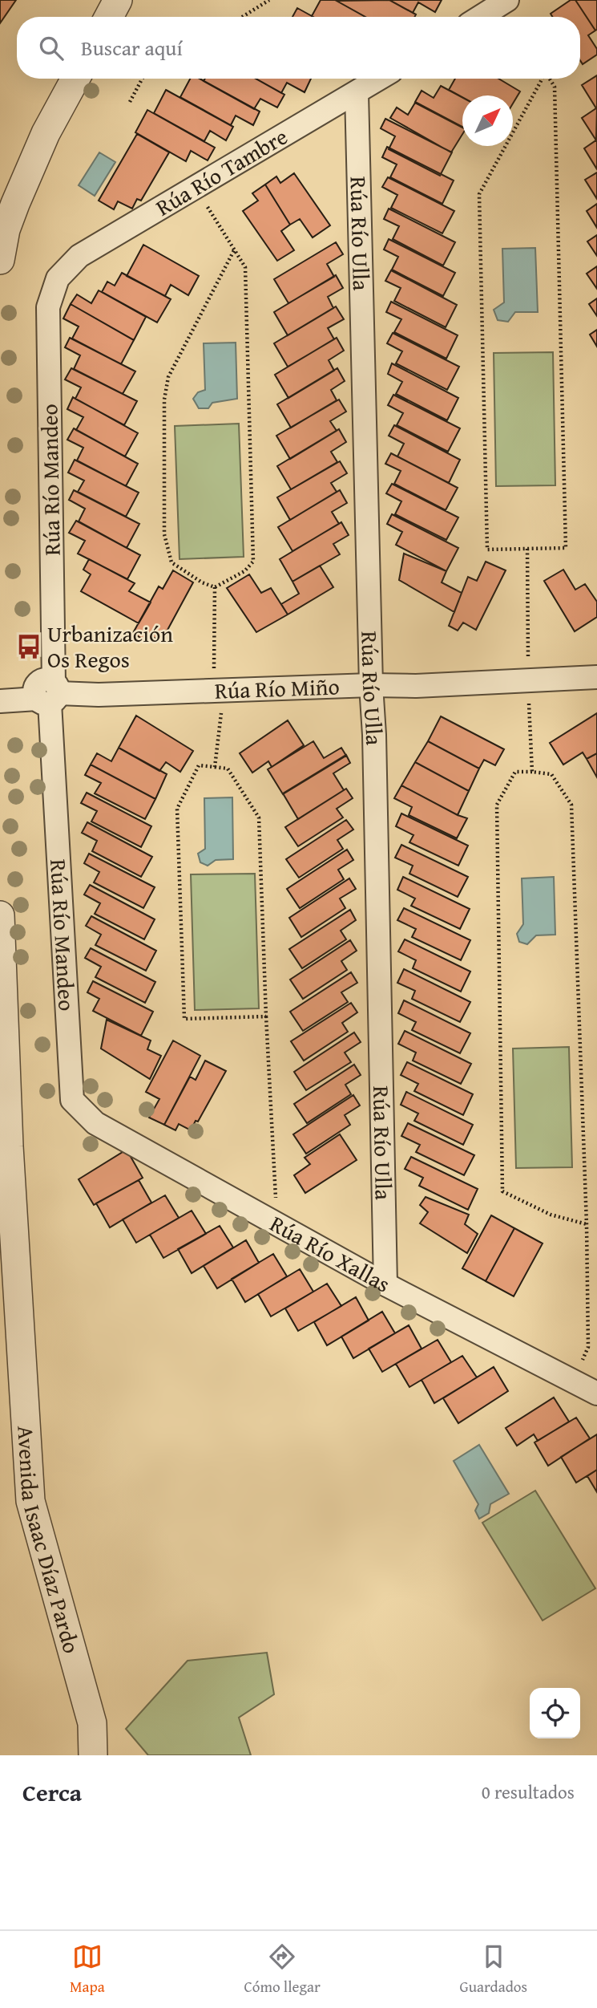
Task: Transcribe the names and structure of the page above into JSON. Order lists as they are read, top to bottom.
{
  "streets": {
    "street": [
      "Rúa Río Tambre",
      "Rúa Río Ulla",
      "Rúa Río Mandeo",
      "Rúa Río Miño",
      "Rúa Río Xallas",
      "Avenida Isaac Díaz Pardo"
    ]
  },
  "crossings": [
    ["Rúa Río Tambre", "Rúa Río Ulla"],
    ["Rúa Río Tambre", "Rúa Río Mandeo"],
    ["Rúa Río Ulla", "Rúa Río Miño"],
    ["Rúa Río Ulla", "Rúa Río Xallas"],
    ["Rúa Río Mandeo", "Rúa Río Miño"],
    ["Rúa Río Mandeo", "Rúa Río Xallas"]
  ],
  "places": {
    "bus stop": ["Urbanización Os Regos"]
  },
  "north": "top right",
  "page": {
    "search": "Buscar aquí",
    "heading": ["Cerca", "0 resultados"],
    "nav": ["Mapa", "Cómo llegar", "Guardados"]
  }
}
